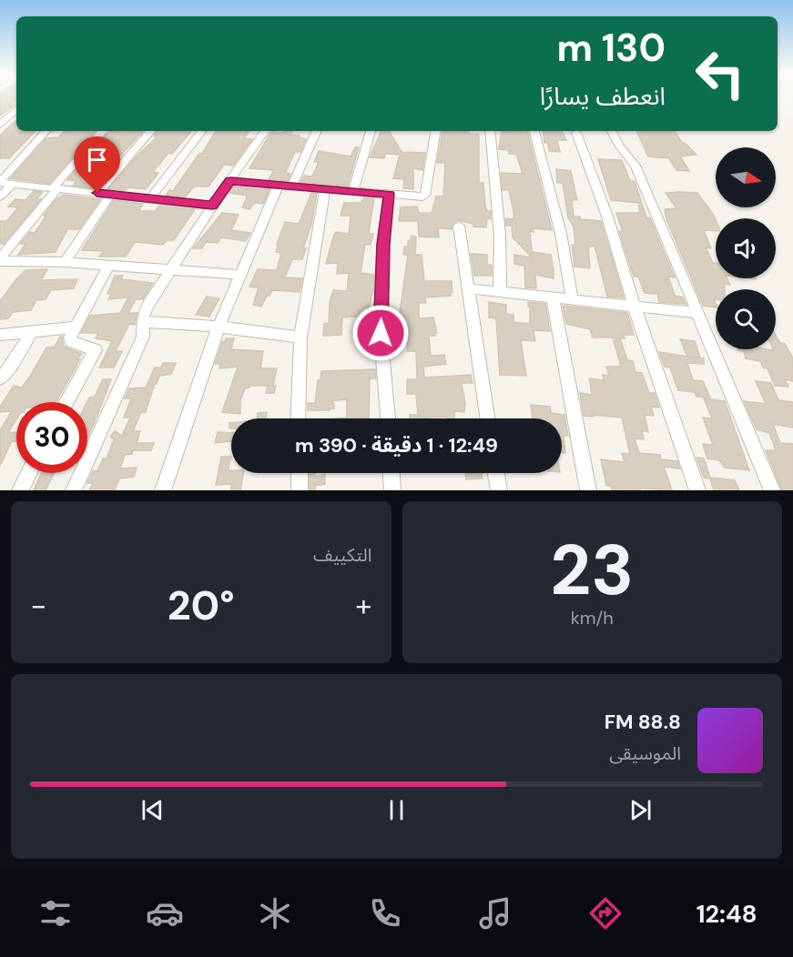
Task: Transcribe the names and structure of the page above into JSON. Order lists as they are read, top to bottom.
{
  "north": "right",
  "page": {
    "turn": ["130 m", "انعطف يسارًا"],
    "limit": "30",
    "trip": "12:49 · 1 دقيقة · 390 m",
    "tile": [
      ["23", "km/h"],
      "التكييف"
    ],
    "heat": ["−", "20°", "+"],
    "song": ["88.8 FM", "الموسيقى"],
    "tabs": "12:48"
  }
}
